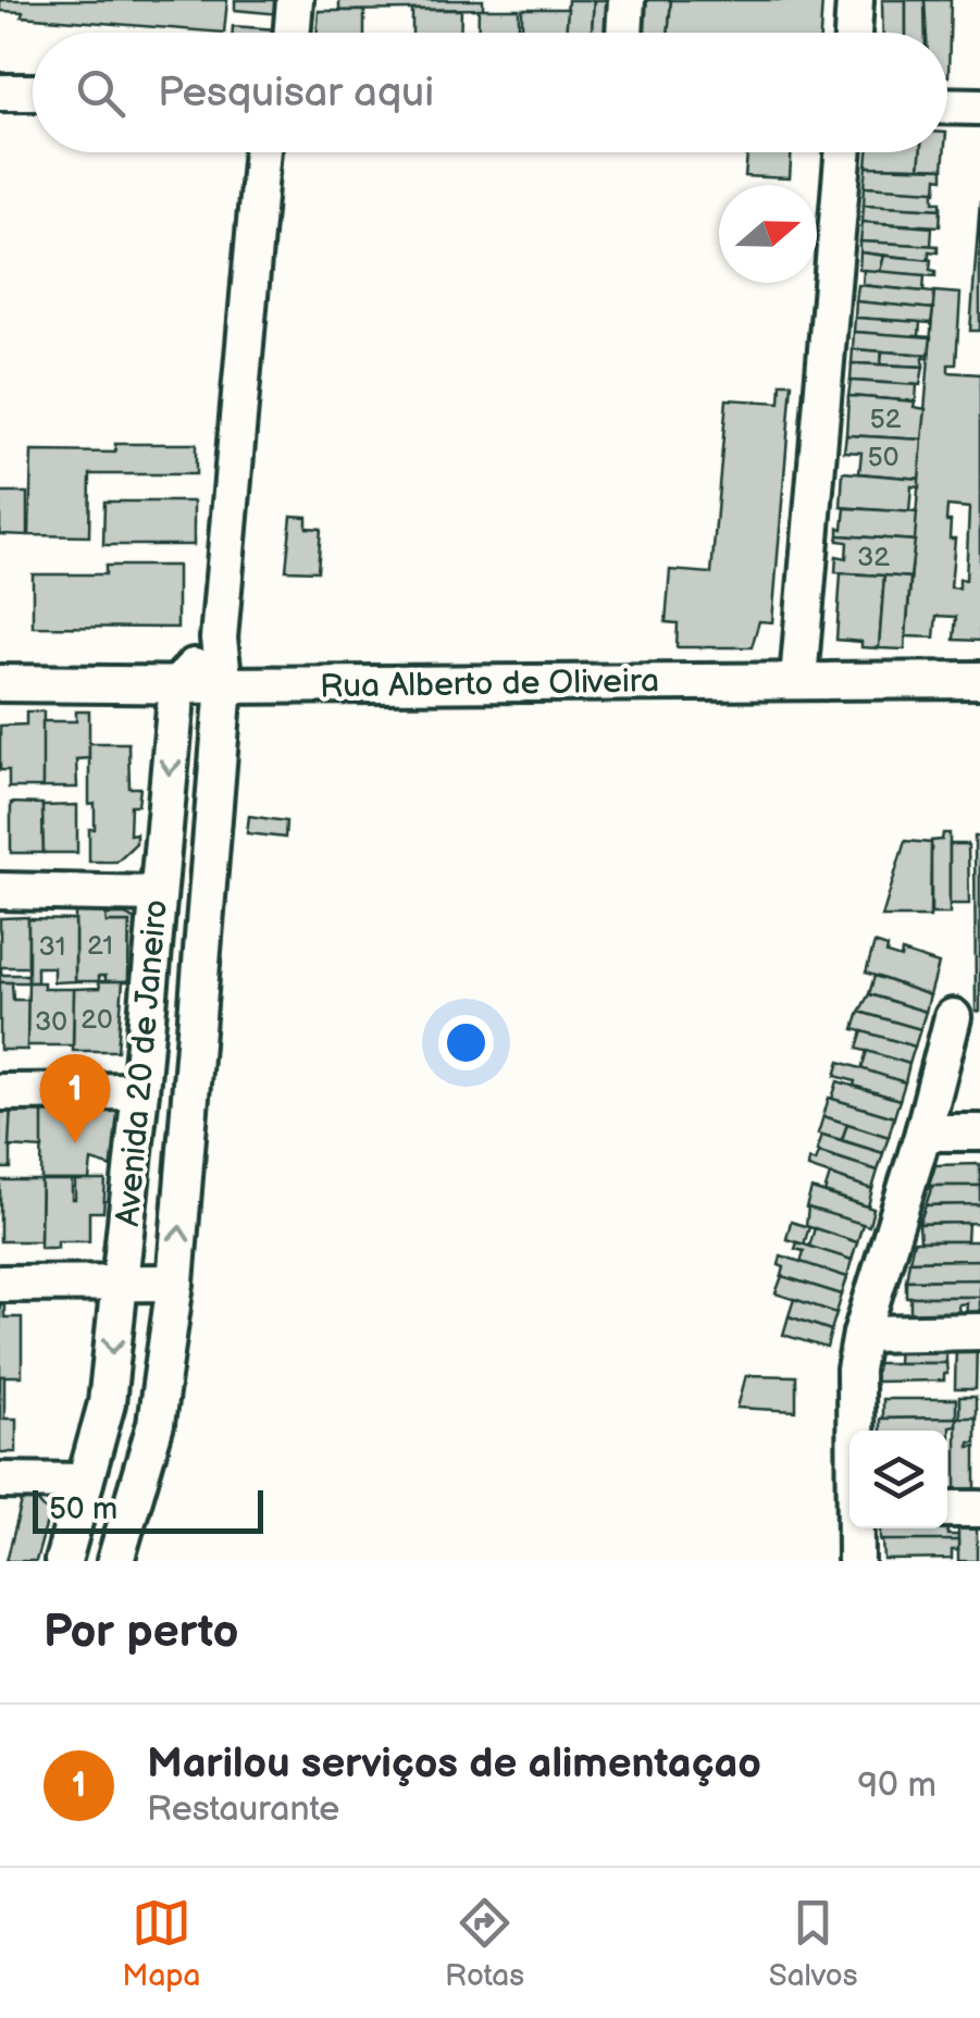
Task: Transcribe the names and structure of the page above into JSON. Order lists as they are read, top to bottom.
{
  "streets": {
    "street": ["Rua Alberto de Oliveira", "Avenida 20 de Janeiro"]
  },
  "crossings": [
    ["Rua Alberto de Oliveira", "Avenida 20 de Janeiro"]
  ],
  "house_numbers": [
    "52",
    "50",
    "32",
    "21",
    "31",
    "20",
    "30"
  ],
  "scale_bar": "50 m",
  "north": "right",
  "page": {
    "search": "Pesquisar aqui",
    "pins": "1",
    "scale": "50 m",
    "heading": "Por perto",
    "list": [
      {
        "mark": "1",
        "name": "Marilou serviços de alimentaçao",
        "note": "Restaurante",
        "value": "90 m"
      }
    ],
    "nav": ["Mapa", "Rotas", "Salvos"]
  }
}
